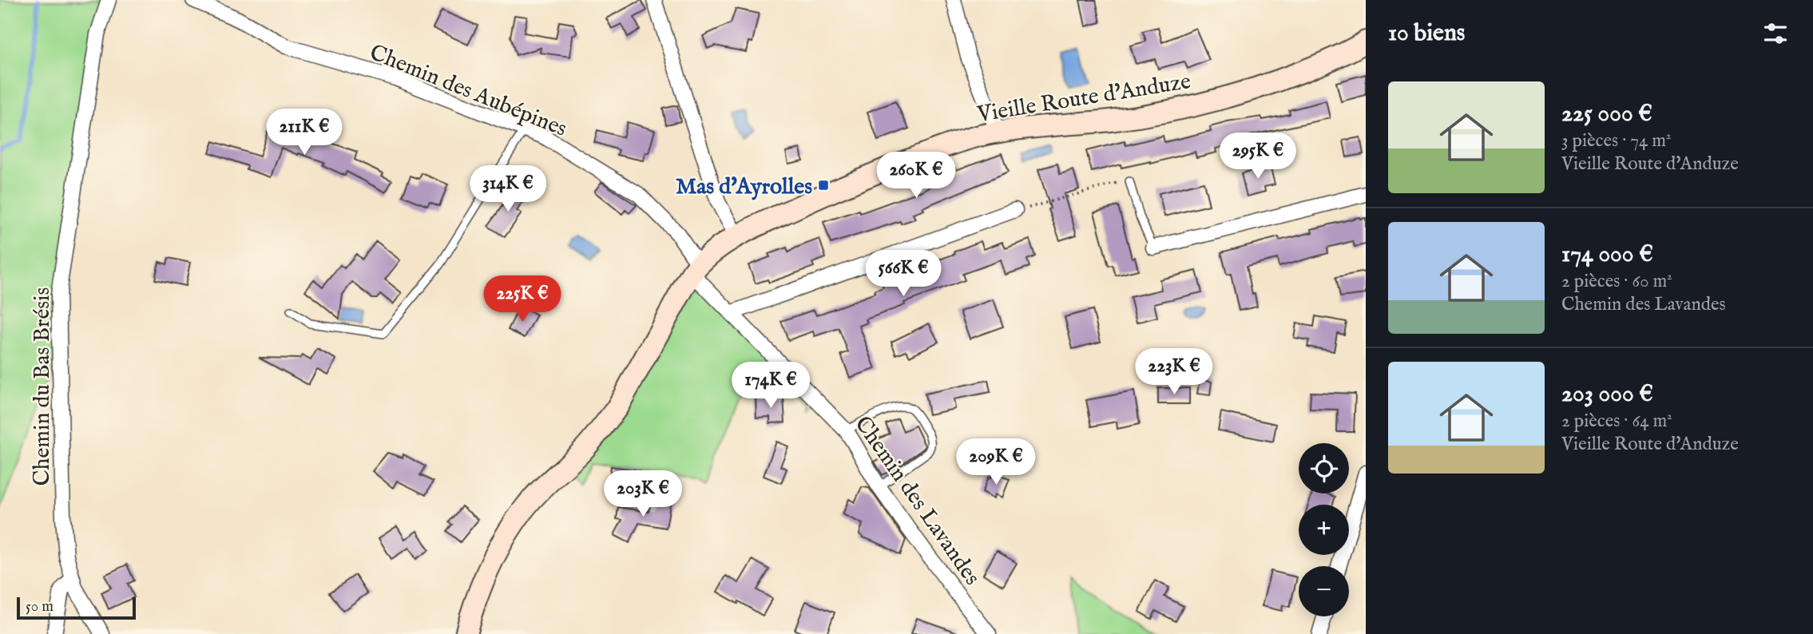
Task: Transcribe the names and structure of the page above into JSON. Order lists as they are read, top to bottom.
{
  "streets": {
    "street": [
      "Chemin des Aubépines",
      "Vieille Route d'Anduze",
      "Chemin du Bas Brésis",
      "Chemin des Lavandes"
    ]
  },
  "crossings": [
    ["Chemin des Aubépines", "Vieille Route d'Anduze"],
    ["Chemin des Aubépines", "Chemin des Lavandes"],
    ["Vieille Route d'Anduze", "Chemin des Lavandes"]
  ],
  "places": {
    "transit": ["Mas d'Ayrolles"]
  },
  "scale_bar": "50 m",
  "page": {
    "heading": "10 biens",
    "list": [
      {
        "name": "225 000 €",
        "note": "3 pièces · 74 m² · Vieille Route d'Anduze"
      },
      {
        "name": "174 000 €",
        "note": "2 pièces · 60 m² · Chemin des Lavandes"
      },
      {
        "name": "203 000 €",
        "note": "2 pièces · 64 m² · Vieille Route d'Anduze"
      }
    ],
    "price": [
      "211K €",
      "295K €",
      "260K €",
      "314K €",
      "566K €",
      "225K €",
      "223K €",
      "174K €",
      "209K €",
      "203K €"
    ],
    "map_buttons": ["+", "−"],
    "scale": "50 m"
  }
}
